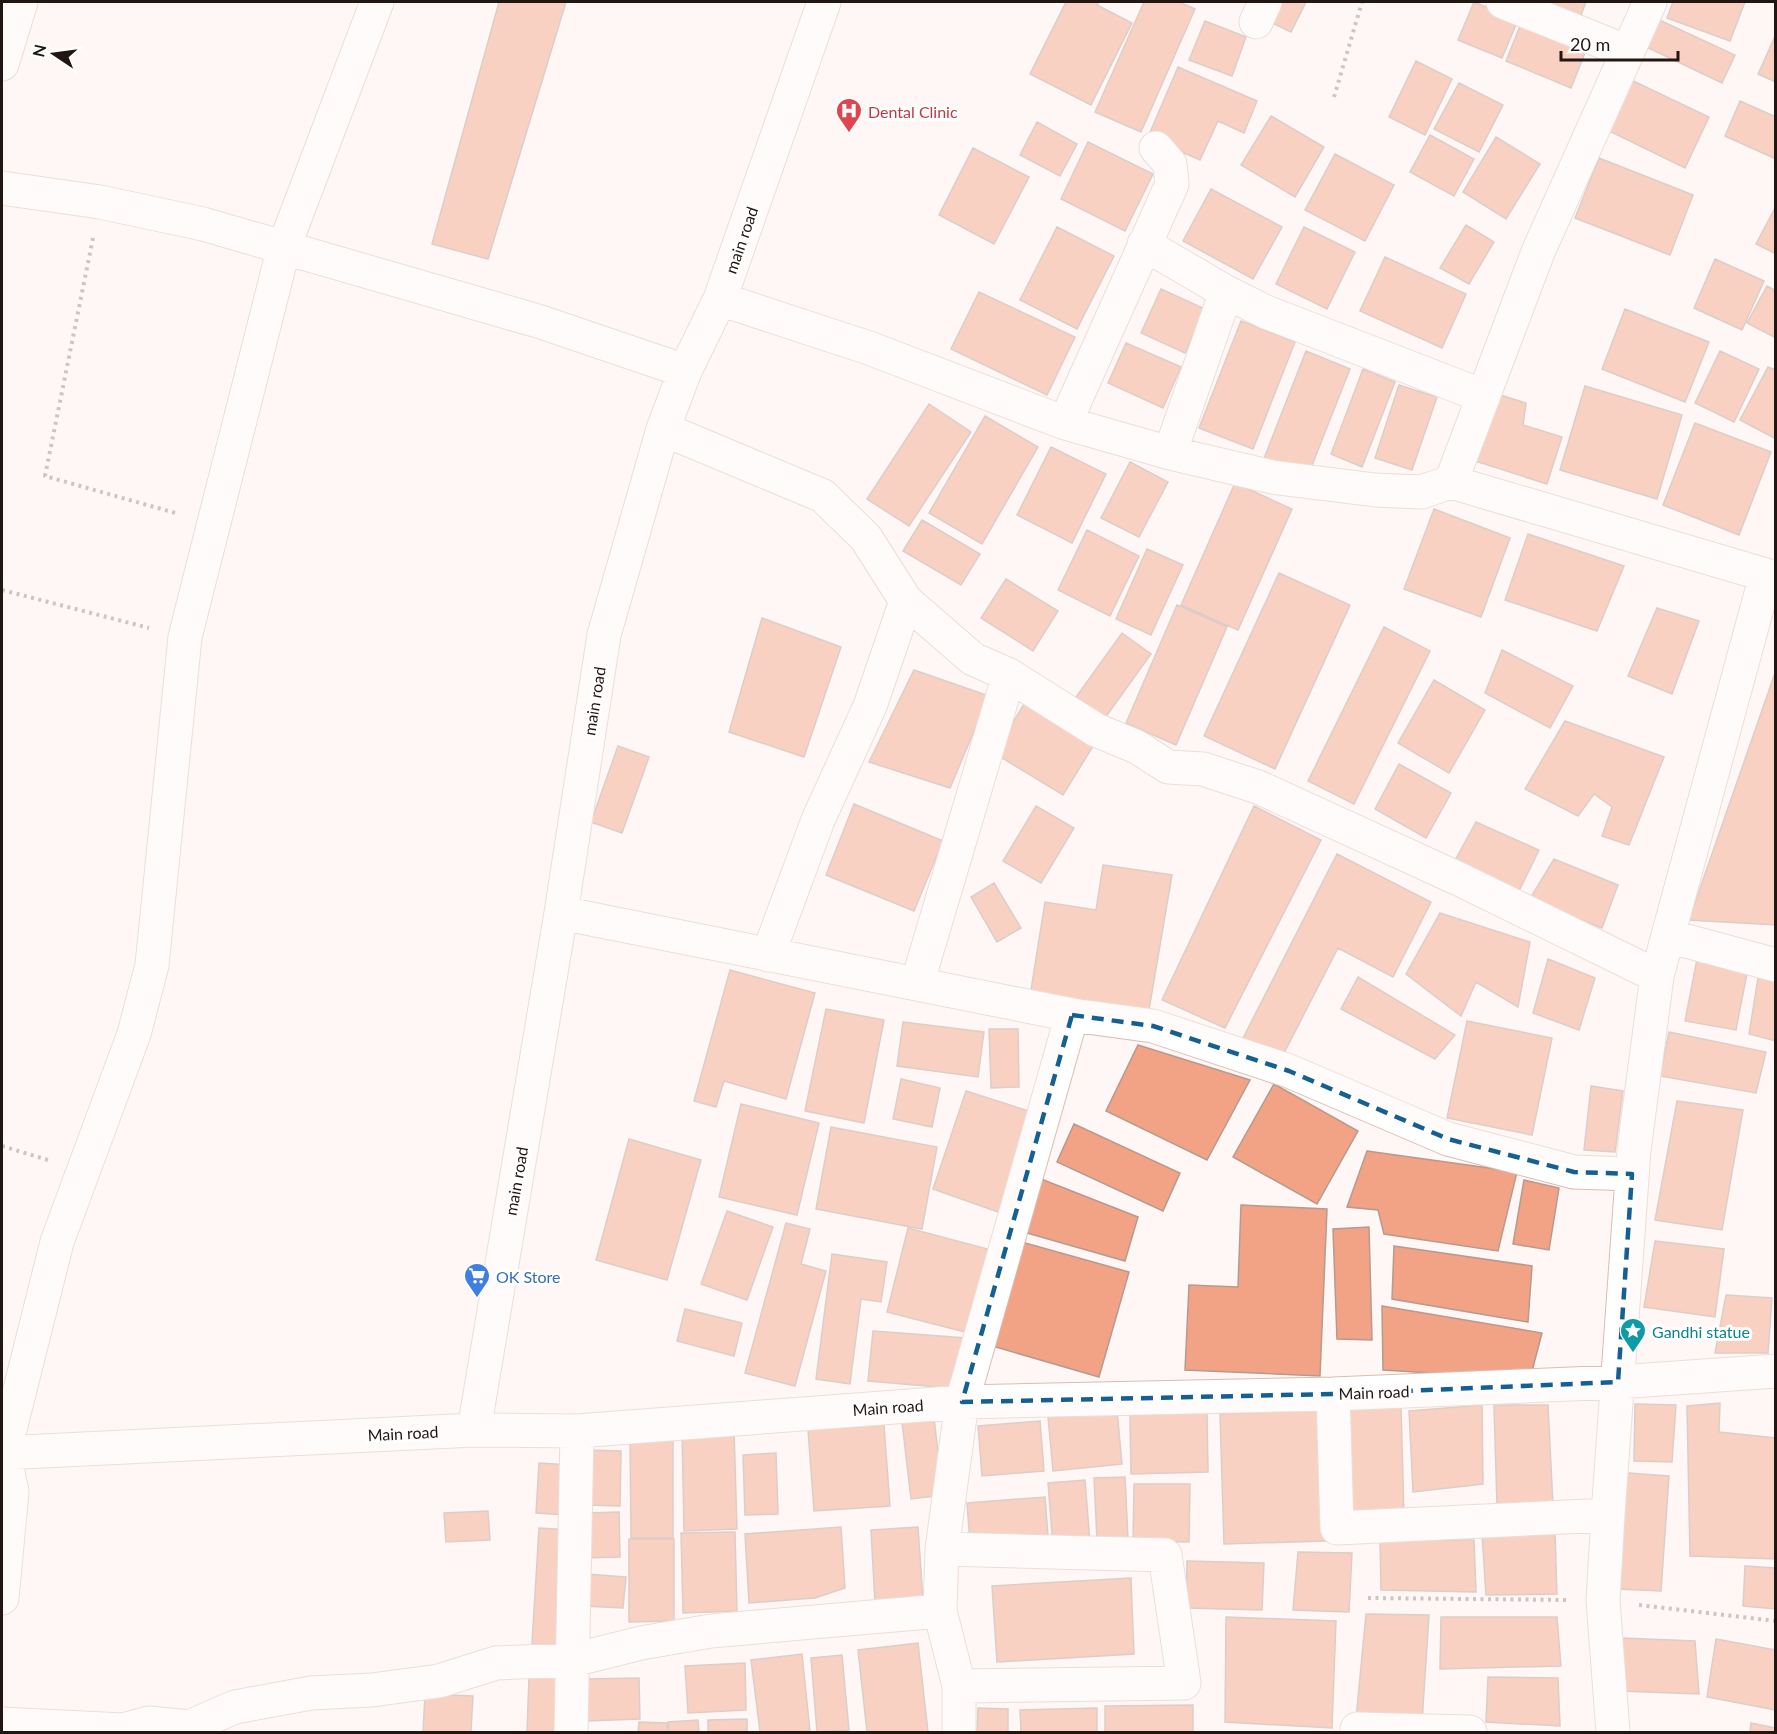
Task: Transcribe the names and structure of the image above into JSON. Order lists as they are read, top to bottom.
{
  "streets": {
    "street": ["main road", "Main road"]
  },
  "crossings": [
    ["main road", "Main road"]
  ],
  "places": {
    "hospital": ["Dental Clinic"],
    "supermarket": ["OK Store"],
    "place": ["Gandhi statue"]
  },
  "scale_bar": "20 m",
  "north": "left"
}
